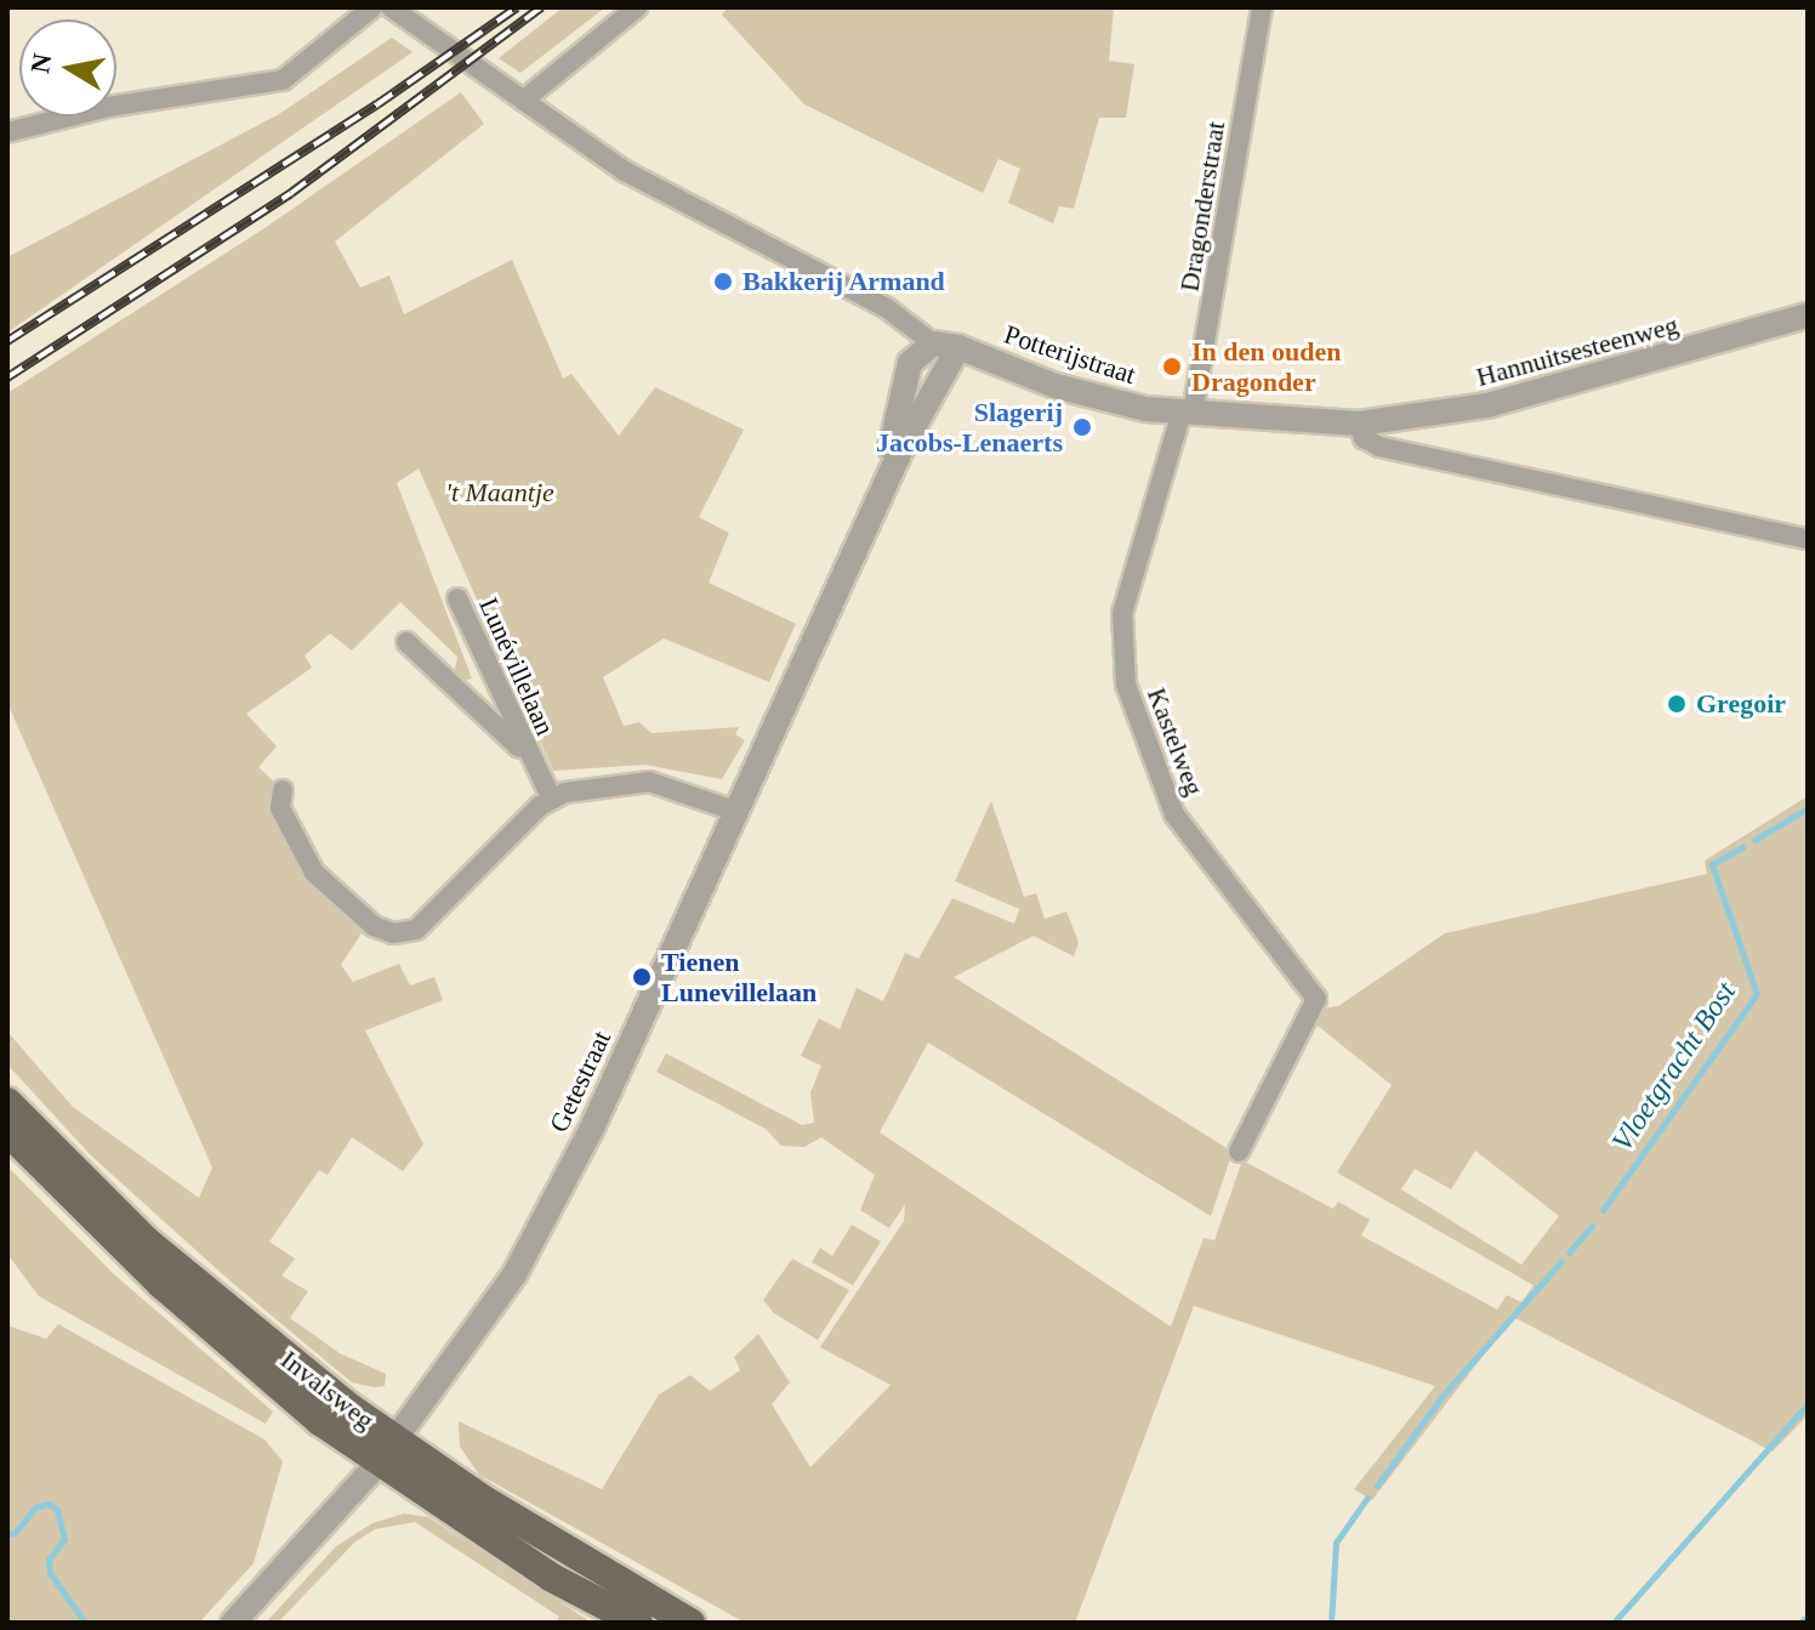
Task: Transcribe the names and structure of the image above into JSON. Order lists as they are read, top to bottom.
{
  "streets": {
    "main road": ["Invalsweg"],
    "street": [
      "Dragonderstraat",
      "Hannuitsesteenweg",
      "Potterijstraat",
      "Lunévillelaan",
      "Kastelweg",
      "Getestraat"
    ]
  },
  "crossings": [
    ["Dragonderstraat", "Potterijstraat"],
    ["Dragonderstraat", "Kastelweg"],
    ["Hannuitsesteenweg", "Potterijstraat"],
    ["Potterijstraat", "Kastelweg"],
    ["Potterijstraat", "Getestraat"],
    ["Getestraat", "Invalsweg"]
  ],
  "water": ["Vloetgracht Bost"],
  "parks": ["'t Maantje"],
  "places": [
    "Bakkerij Armand",
    "In den ouden Dragonder",
    "Slagerij Jacobs-Lenaerts",
    "Gregoir",
    "Tienen Lunevillelaan"
  ],
  "north": "left"
}
